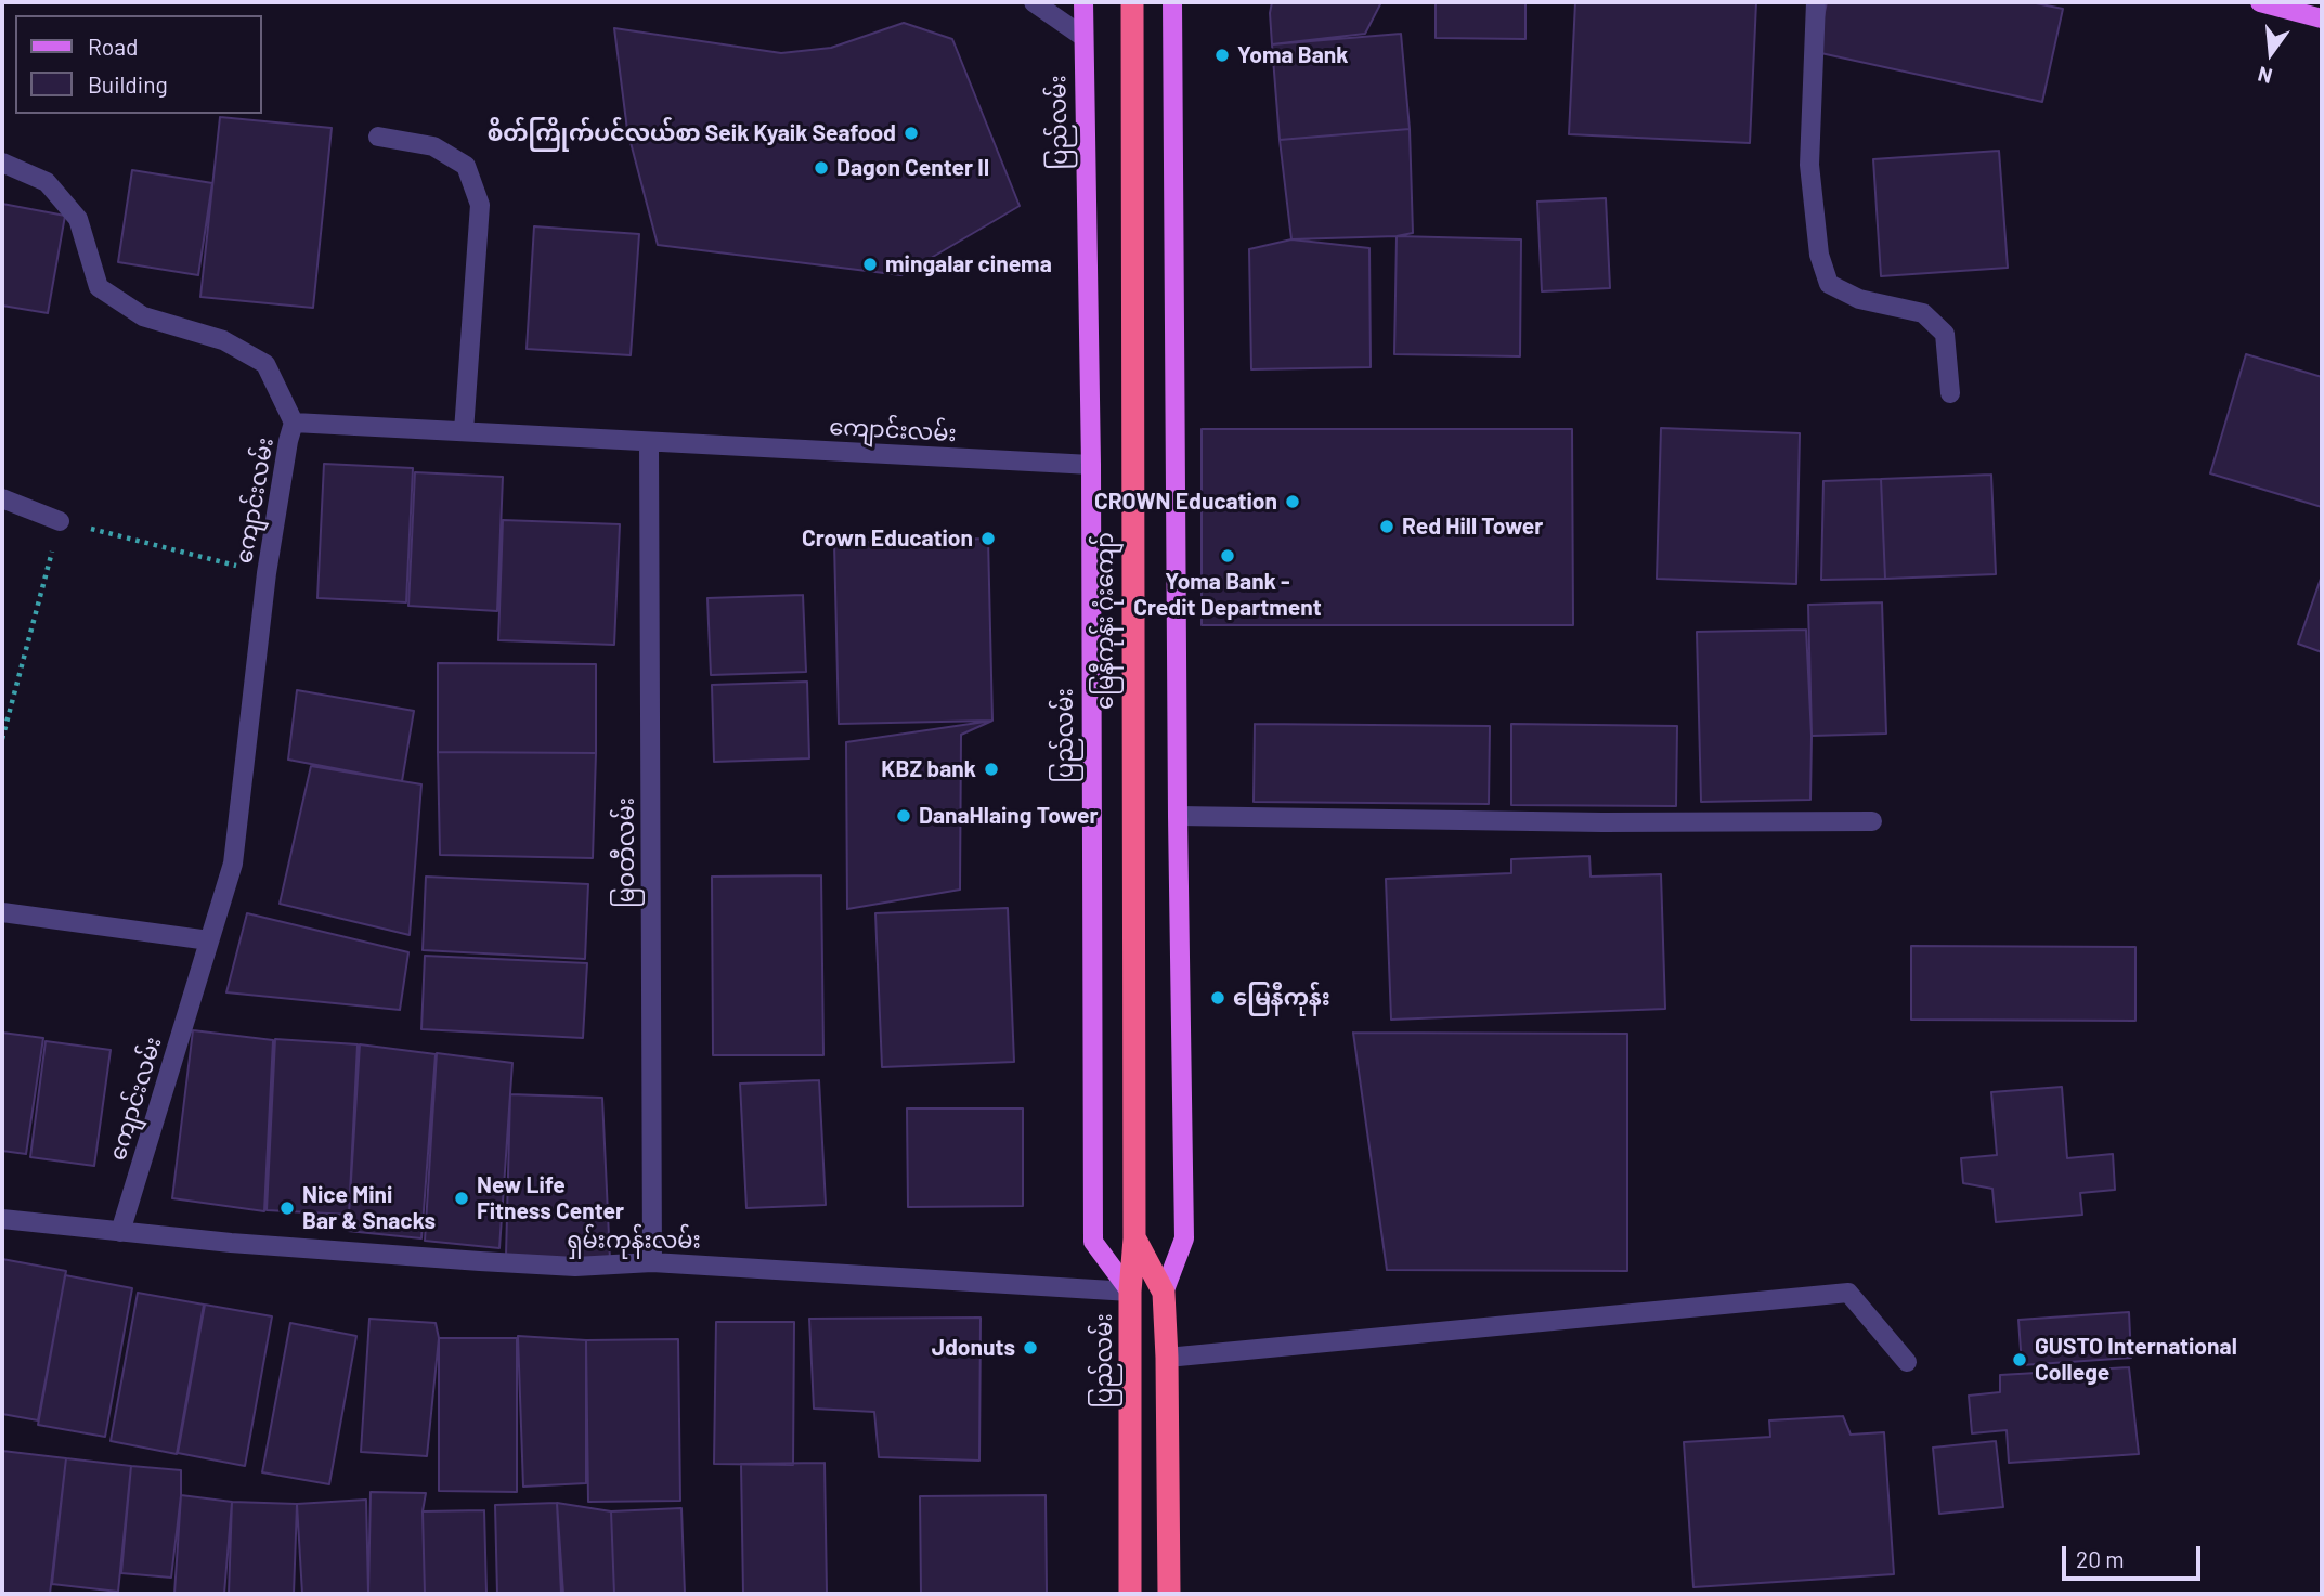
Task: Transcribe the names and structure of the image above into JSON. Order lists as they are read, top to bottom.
{
  "streets": {
    "highway": ["ပြည်လမ်း", "မြေနီကုန်း ဂုံးကျော်"],
    "street": ["ကျောင်းလမ်း", "မြဝတီလမ်း", "ရှမ်းကုန်းလမ်း"]
  },
  "crossings": [
    ["ပြည်လမ်း", "ကျောင်းလမ်း"],
    ["ပြည်လမ်း", "မြေနီကုန်း ဂုံးကျော်"],
    ["ပြည်လမ်း", "ရှမ်းကုန်းလမ်း"],
    ["ကျောင်းလမ်း", "မြဝတီလမ်း"],
    ["ကျောင်းလမ်း", "ရှမ်းကုန်းလမ်း"],
    ["မြေနီကုန်း ဂုံးကျော်", "ရှမ်းကုန်းလမ်း"],
    ["မြဝတီလမ်း", "ရှမ်းကုန်းလမ်း"]
  ],
  "places": [
    "Yoma Bank",
    "စိတ်ကြိုက်ပင်လယ်စာ Seik Kyaik Seafood",
    "Dagon Center II",
    "mingalar cinema",
    "CROWN Education",
    "Red Hill Tower",
    "Crown Education",
    "Yoma Bank - Credit Department",
    "KBZ bank",
    "DanaHlaing Tower",
    "မြေနီကုန်း",
    "New Life Fitness Center",
    "Nice Mini Bar & Snacks",
    "Jdonuts",
    "GUSTO International College"
  ],
  "legend": ["Road", "Building"],
  "scale_bar": "20 m",
  "north": "bottom"
}
